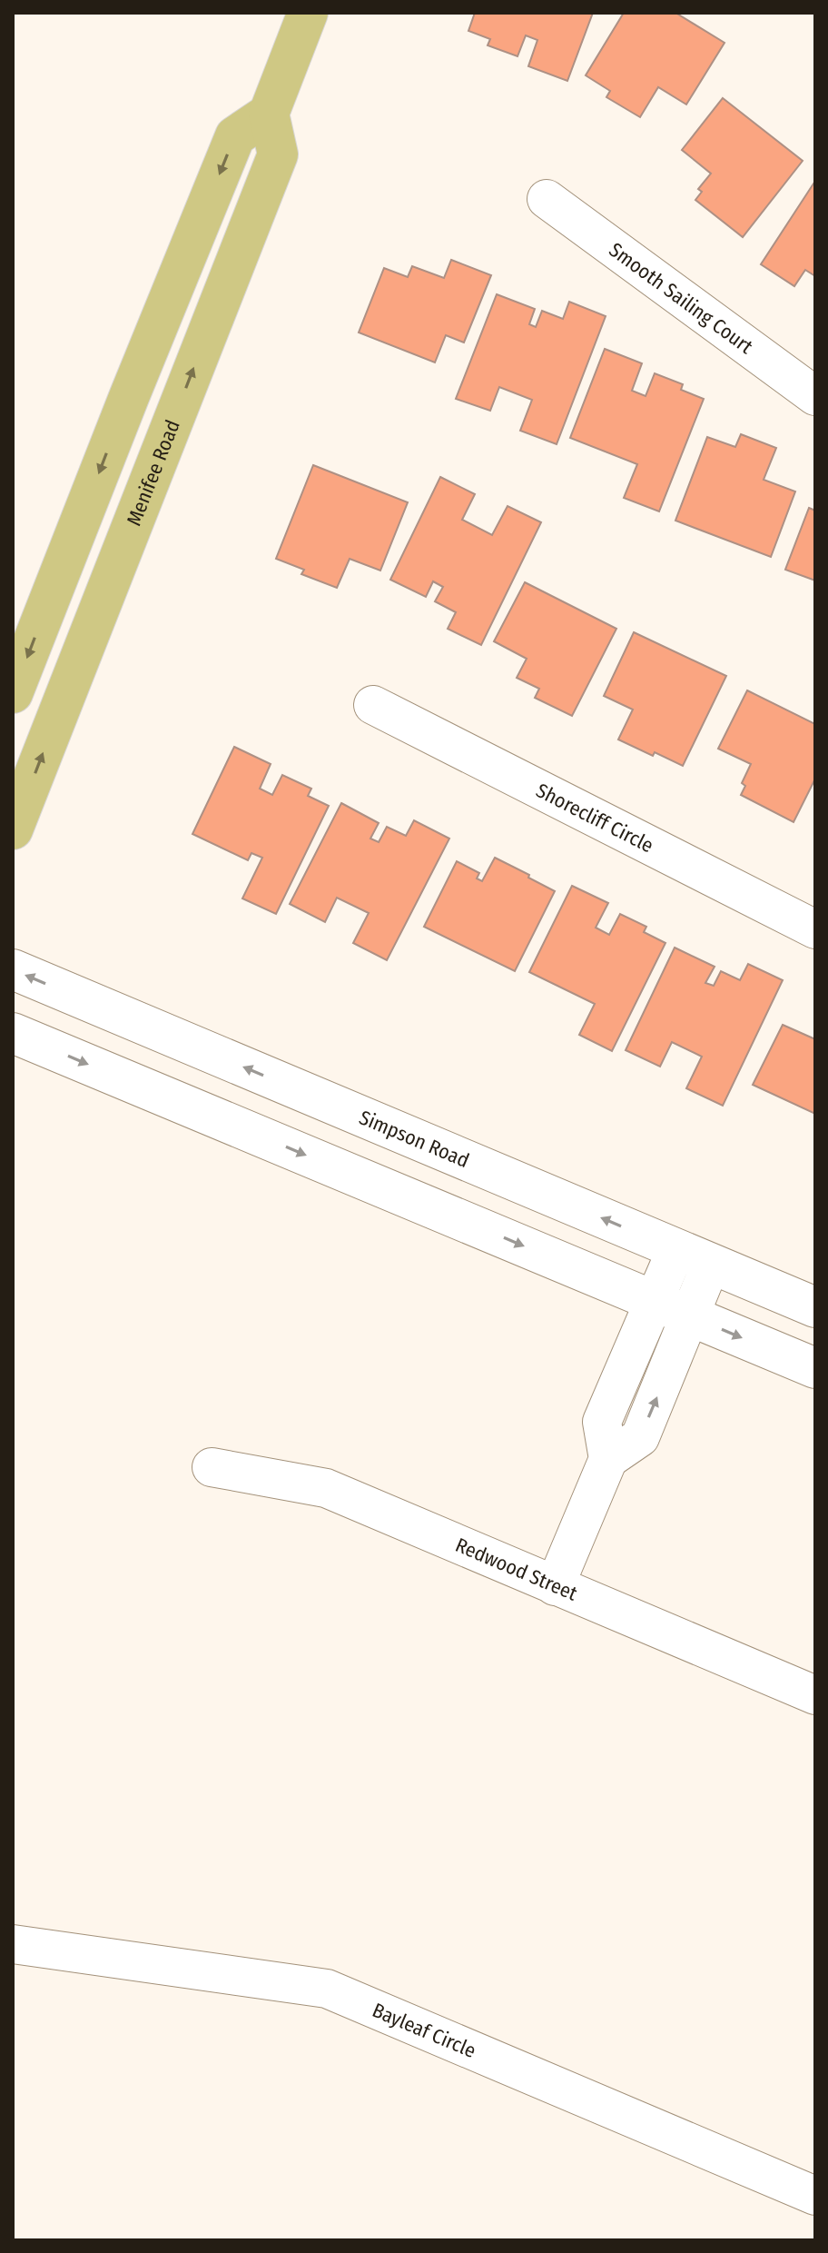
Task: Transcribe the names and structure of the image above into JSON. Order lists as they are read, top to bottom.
{
  "streets": {
    "main road": ["Menifee Road", "Simpson Road"],
    "street": [
      "Smooth Sailing Court",
      "Shorecliff Circle",
      "Redwood Street",
      "Bayleaf Circle"
    ]
  }
}
